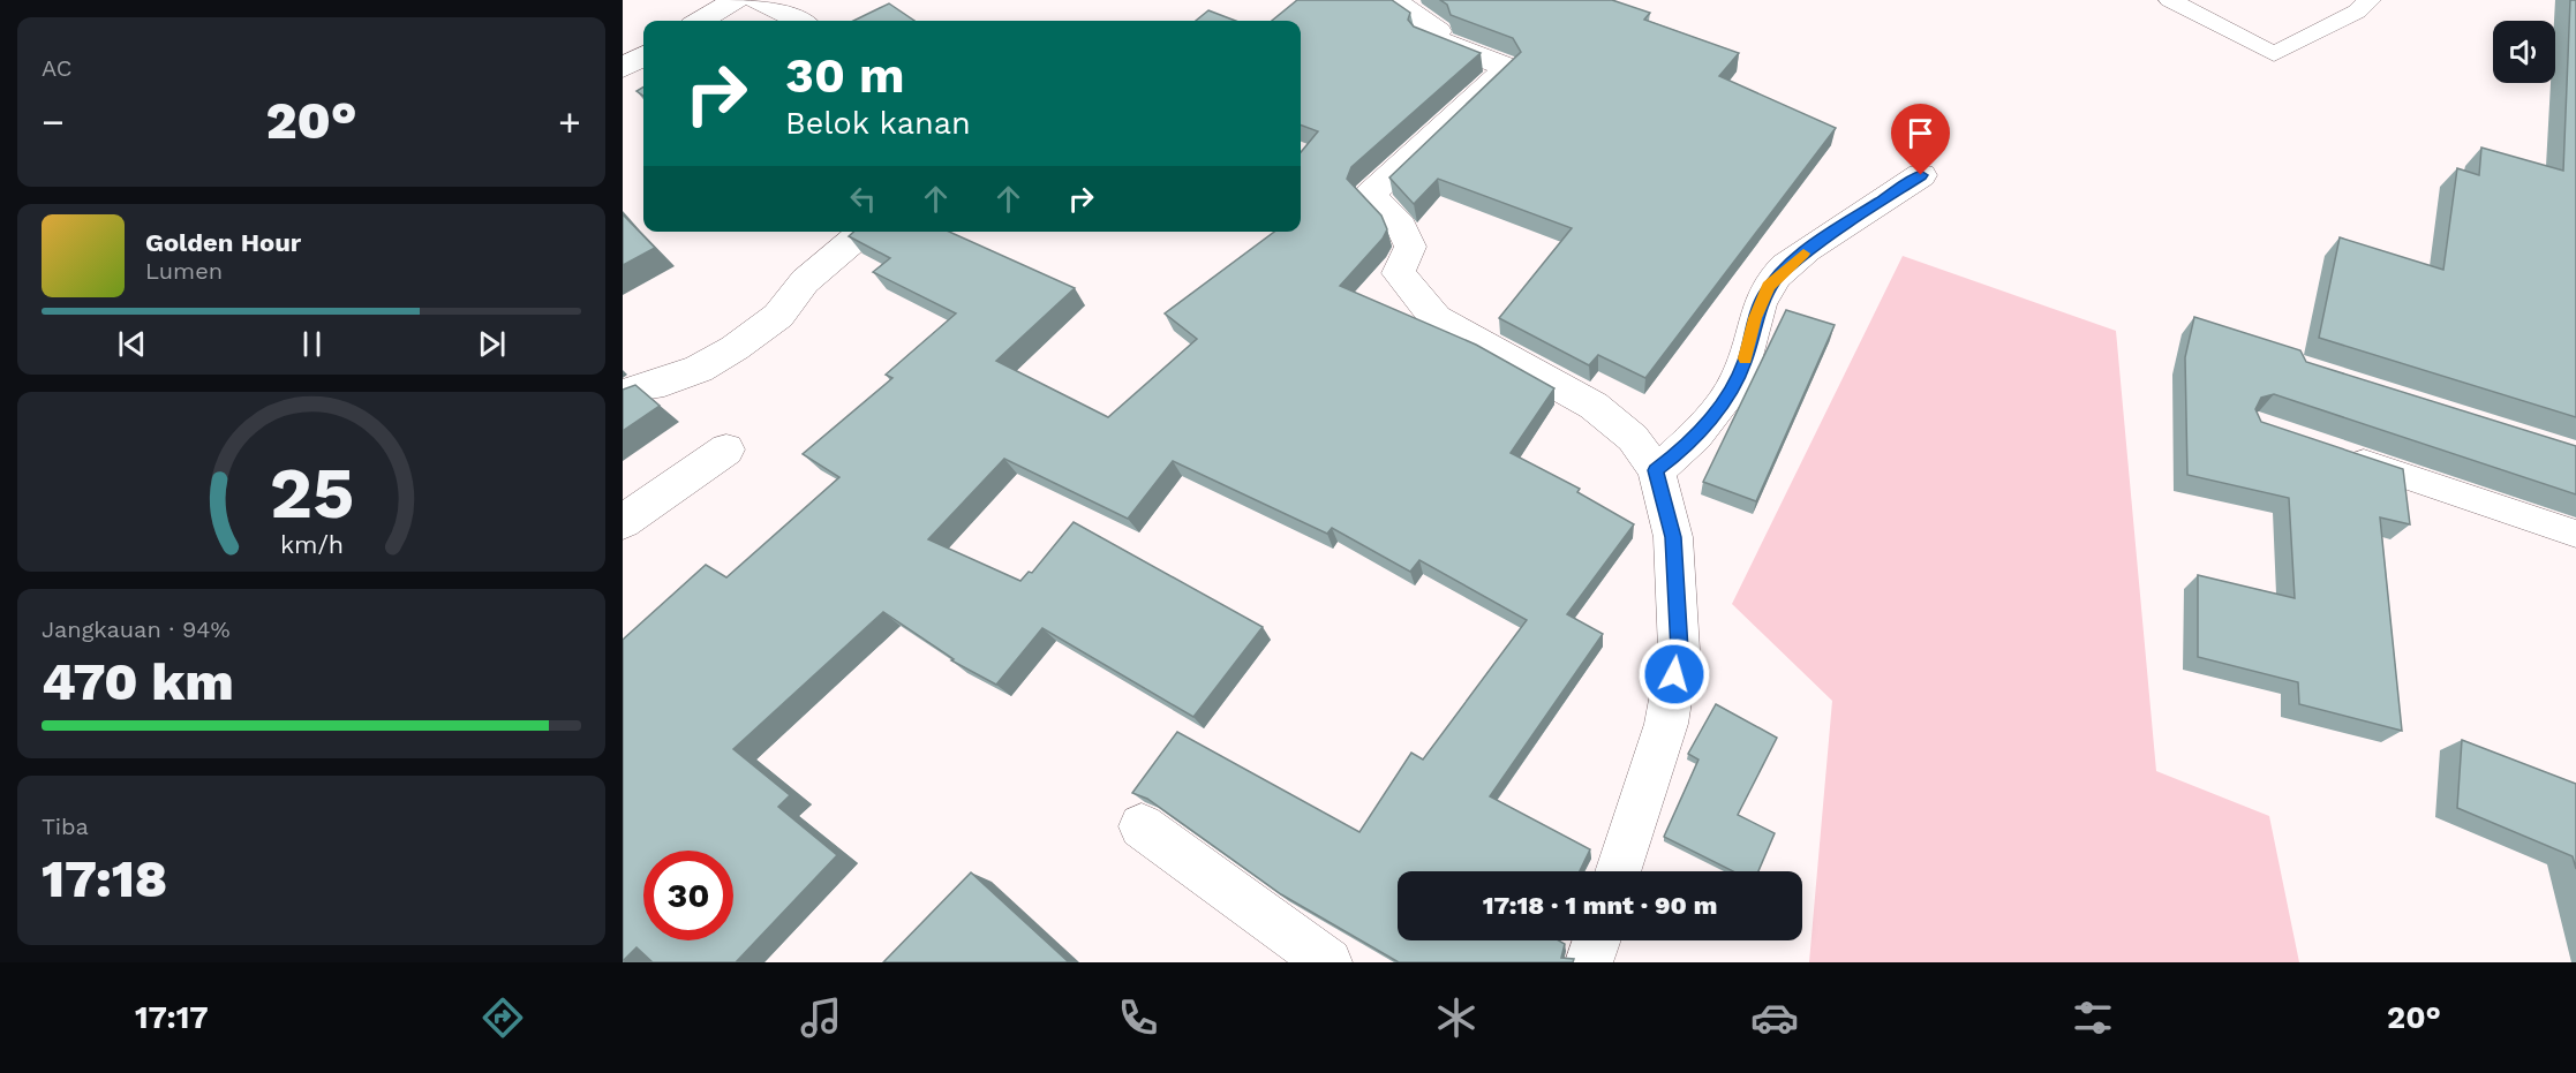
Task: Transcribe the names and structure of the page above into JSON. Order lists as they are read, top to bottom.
{
  "page": {
    "tile": [
      "AC",
      ["Jangkauan · 94%", "470 km"],
      ["Tiba", "17:18"]
    ],
    "turn": ["30 m", "Belok kanan"],
    "heat": ["−", "20°", "+"],
    "song": ["Golden Hour", "Lumen"],
    "limit": "30",
    "trip": "17:18 · 1 mnt · 90 m",
    "tabs": ["17:17", "20°"],
    "gauge": ["25", "km/h"]
  }
}
